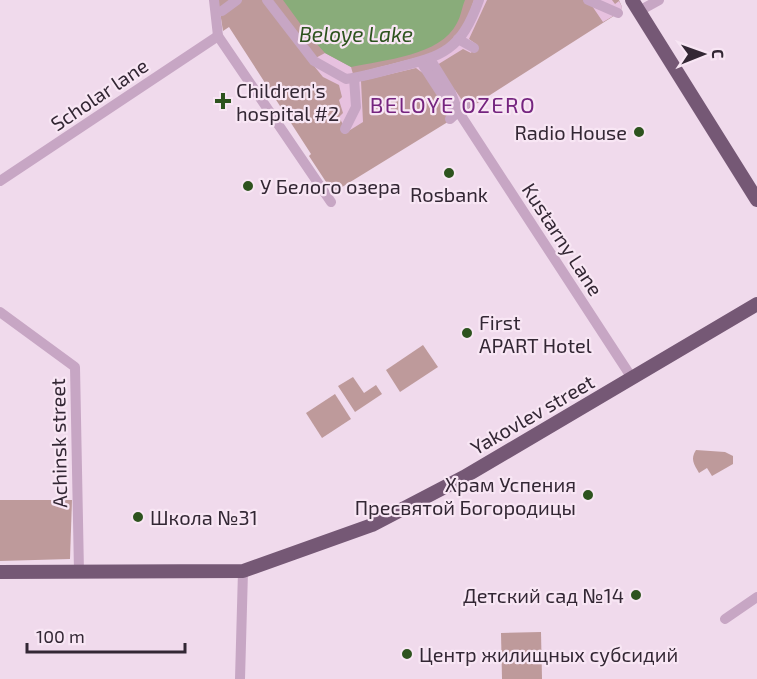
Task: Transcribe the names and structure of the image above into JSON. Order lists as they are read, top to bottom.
{
  "streets": {
    "main road": ["Yakovlev street"],
    "street": ["Scholar lane", "Kustarny Lane", "Achinsk street"]
  },
  "crossings": [
    ["Kustarny Lane", "Yakovlev street"],
    ["Yakovlev street", "Achinsk street"]
  ],
  "districts": ["BELOYE OZERO"],
  "water": ["Beloye Lake"],
  "places": {
    "health": ["Children's hospital #2"],
    "other": [
      "Radio House",
      "Rosbank",
      "У Белого озера",
      "First APART Hotel",
      "Храм Успения Пресвятой Богородицы",
      "Школа №31",
      "Детский сад №14",
      "Центр жилищных субсидий"
    ]
  },
  "scale_bar": "100 m",
  "north": "right"
}
